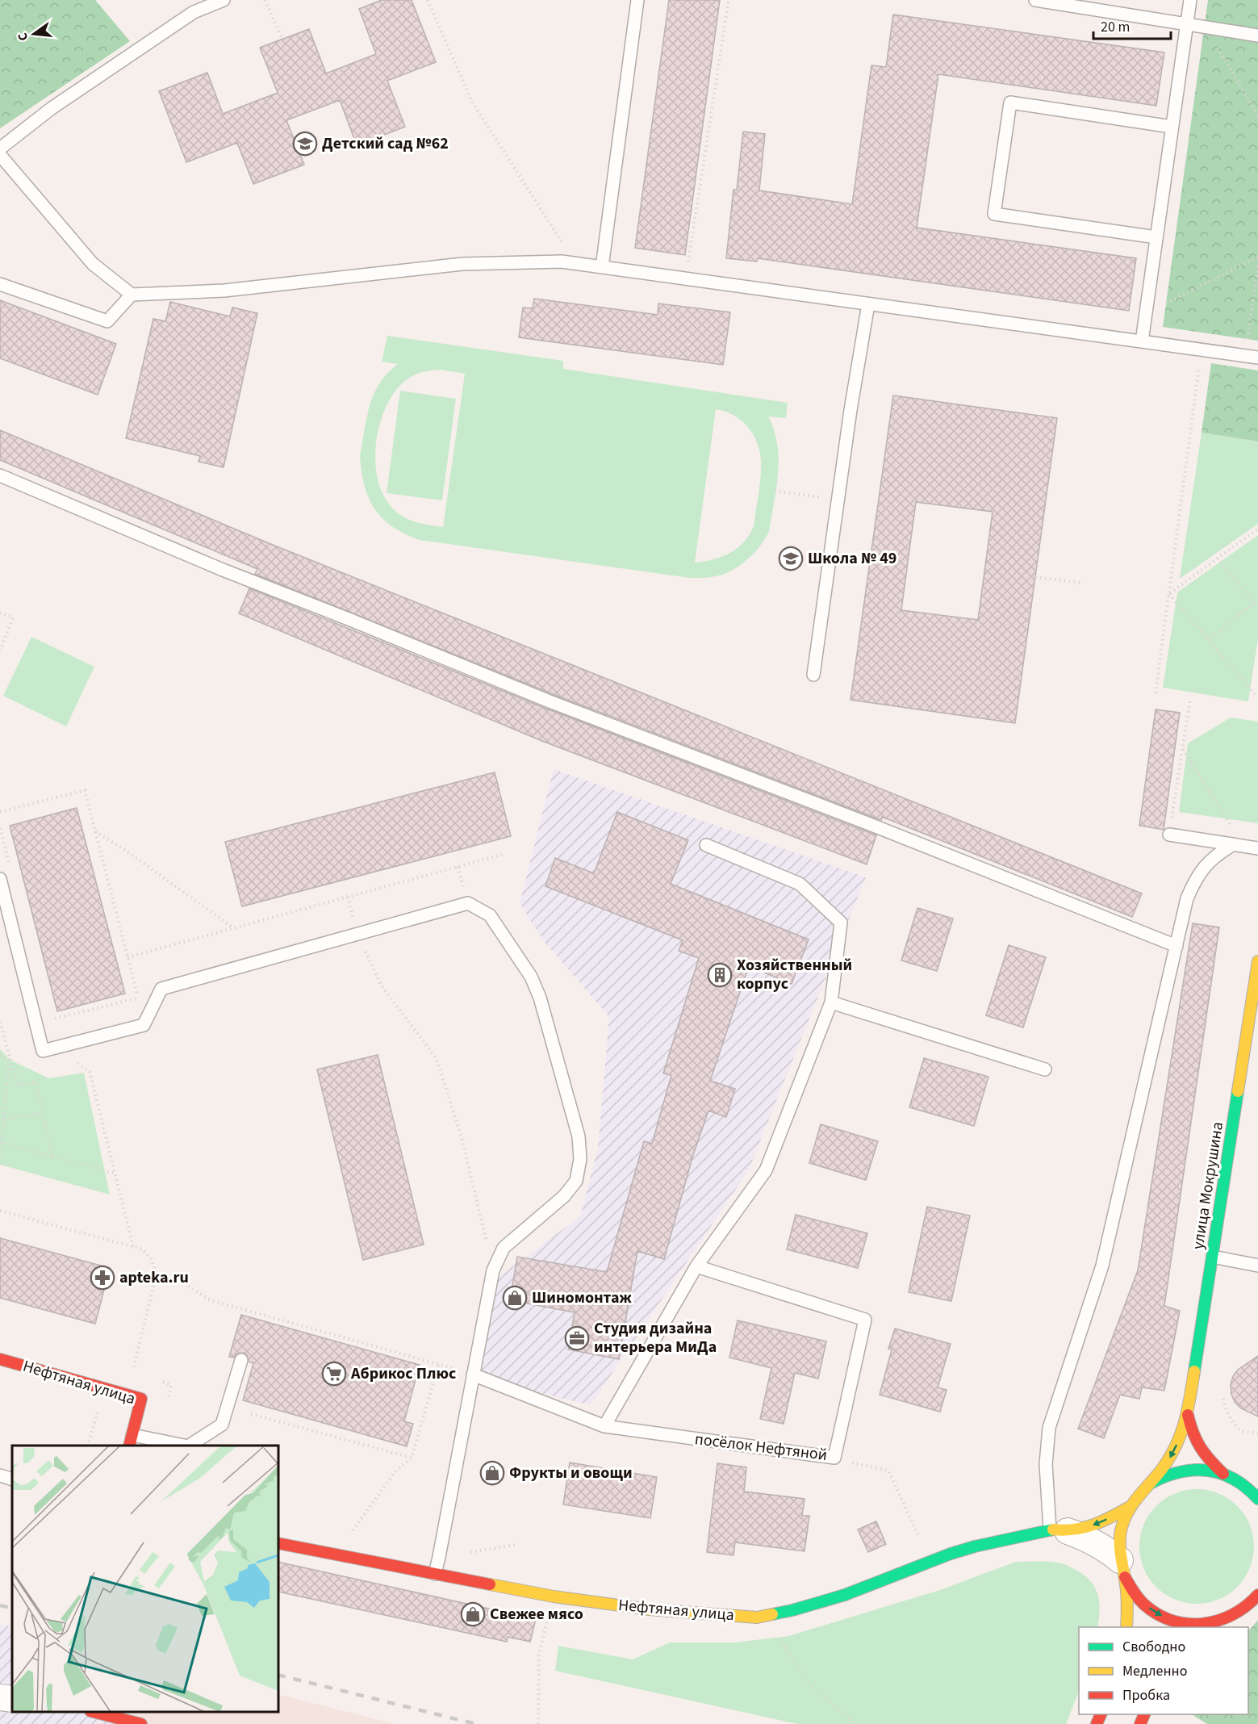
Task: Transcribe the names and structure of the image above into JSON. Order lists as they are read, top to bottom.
{
  "streets": {
    "street": ["улица Мокрушина", "Нефтяная улица"],
    "lane": ["посёлок Нефтяной"]
  },
  "places": {
    "school or university": ["Детский сад №62", "Школа № 49"],
    "building": ["Хозяйственный корпус"],
    "pharmacy": ["apteka.ru"],
    "shop": ["Шиномонтаж", "Фрукты и овощи", "Свежее мясо"],
    "office": ["Студия дизайна интерьера МиДа"],
    "supermarket": ["Абрикос Плюс"]
  },
  "legend": ["Свободно", "Медленно", "Пробка"],
  "scale_bar": "20 m",
  "north": "left"
}
